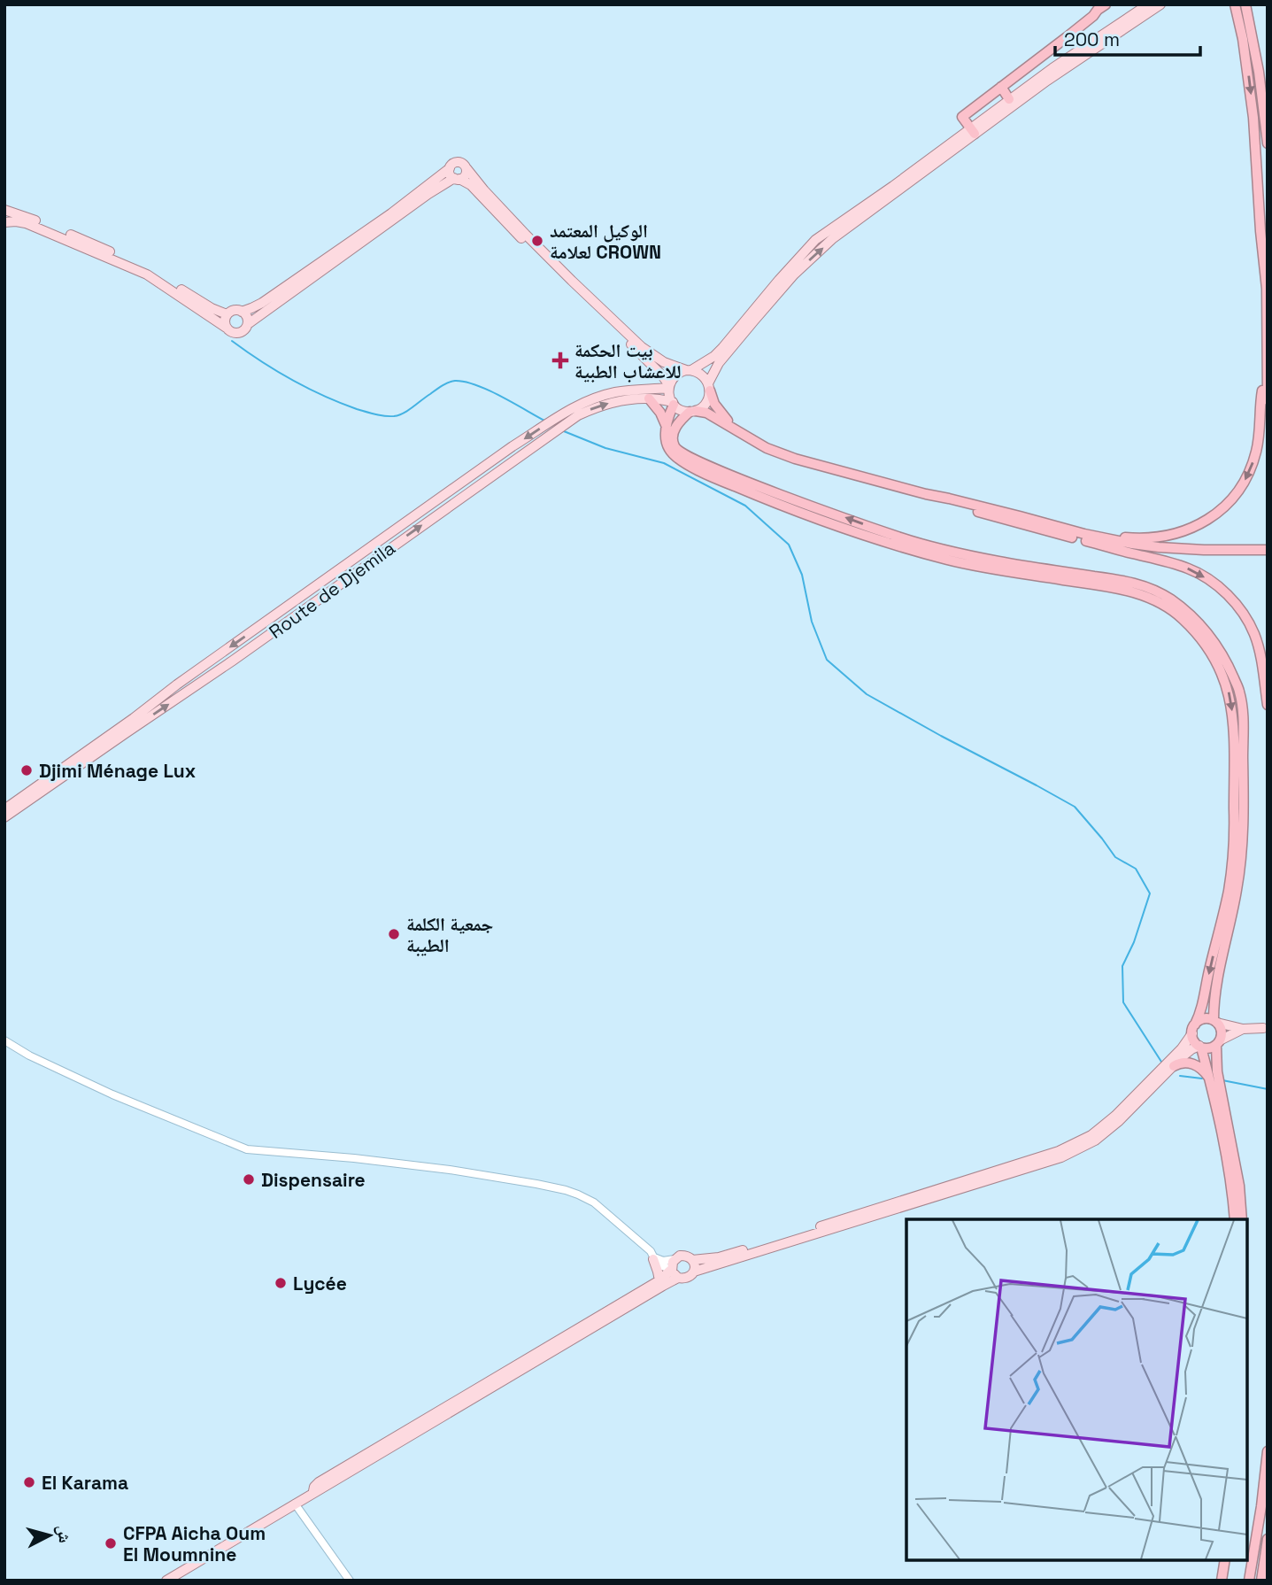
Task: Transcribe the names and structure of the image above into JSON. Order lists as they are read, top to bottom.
{
  "streets": {
    "main road": ["Route de Djemila"]
  },
  "places": {
    "other": [
      "الوكيل المعتمد لعلامة CROWN",
      "Djimi Ménage Lux",
      "جمعية الكلمة الطيبة",
      "Dispensaire",
      "Lycée",
      "El Karama",
      "CFPA Aicha Oum El Moumnine"
    ],
    "health": ["بيت الحكمة للاعشاب الطبية"]
  },
  "scale_bar": "200 m",
  "north": "right"
}
